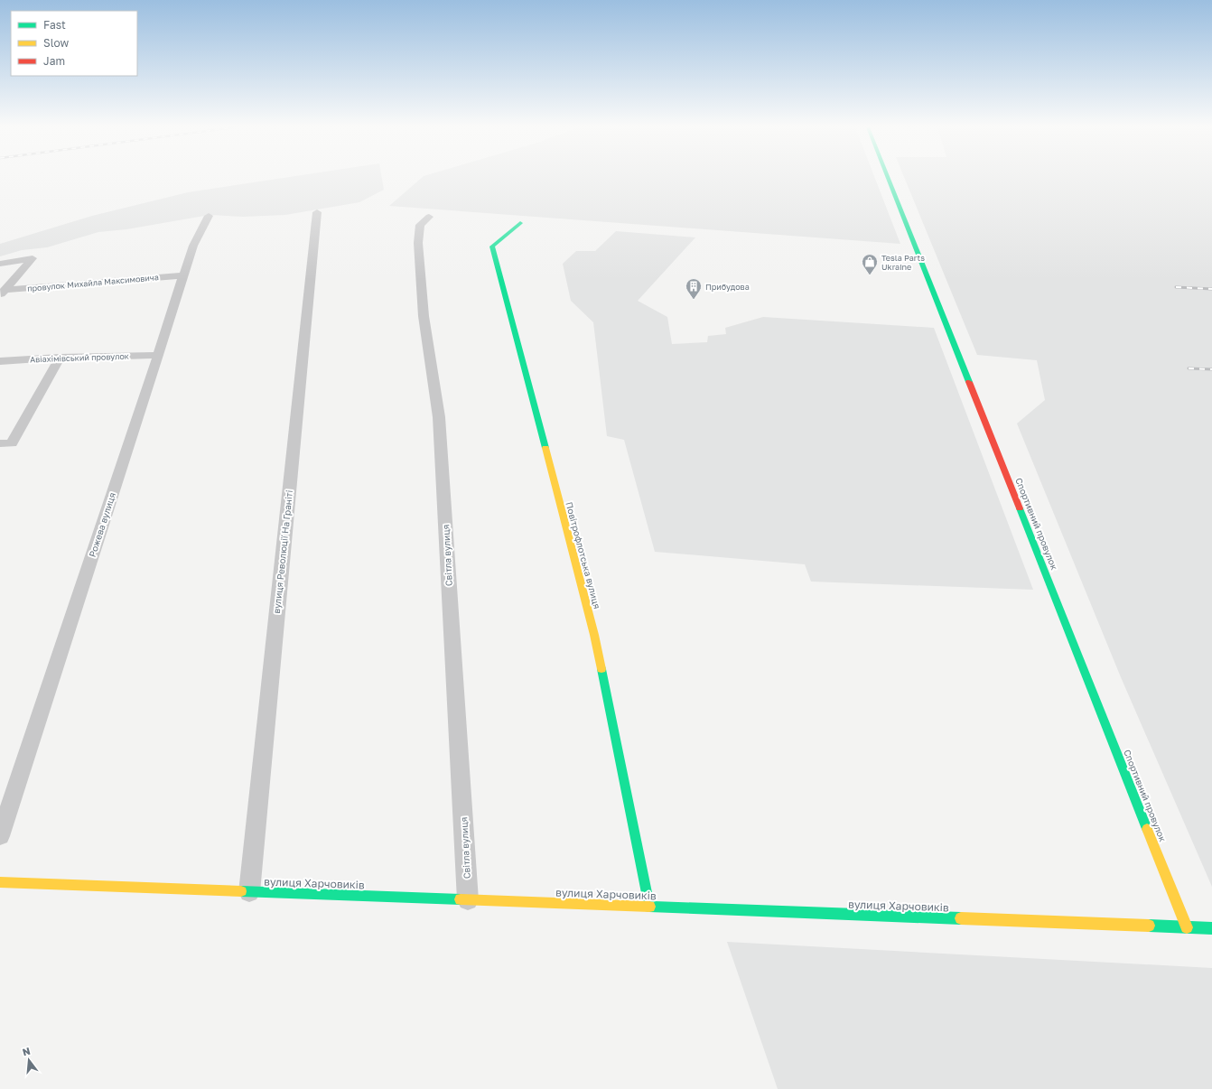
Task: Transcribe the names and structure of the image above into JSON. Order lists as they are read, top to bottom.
{
  "streets": {
    "street": [
      "провулок Михайла Максимовича",
      "Авіахімівський провулок",
      "Спортивний провулок",
      "Рожева вулиця",
      "вулиця Революції На Граніті",
      "Світла вулиця",
      "Повітрофлотська вулиця",
      "вулиця Харчовиків"
    ]
  },
  "crossings": [
    ["провулок Михайла Максимовича", "Рожева вулиця"],
    ["Авіахімівський провулок", "Рожева вулиця"],
    ["Спортивний провулок", "вулиця Харчовиків"],
    ["вулиця Революції На Граніті", "вулиця Харчовиків"],
    ["Світла вулиця", "вулиця Харчовиків"],
    ["Повітрофлотська вулиця", "вулиця Харчовиків"]
  ],
  "places": {
    "shop": ["Tesla Parts Ukraine"],
    "building": ["Прибудова"]
  },
  "legend": ["Fast", "Slow", "Jam"],
  "north": "top"
}
